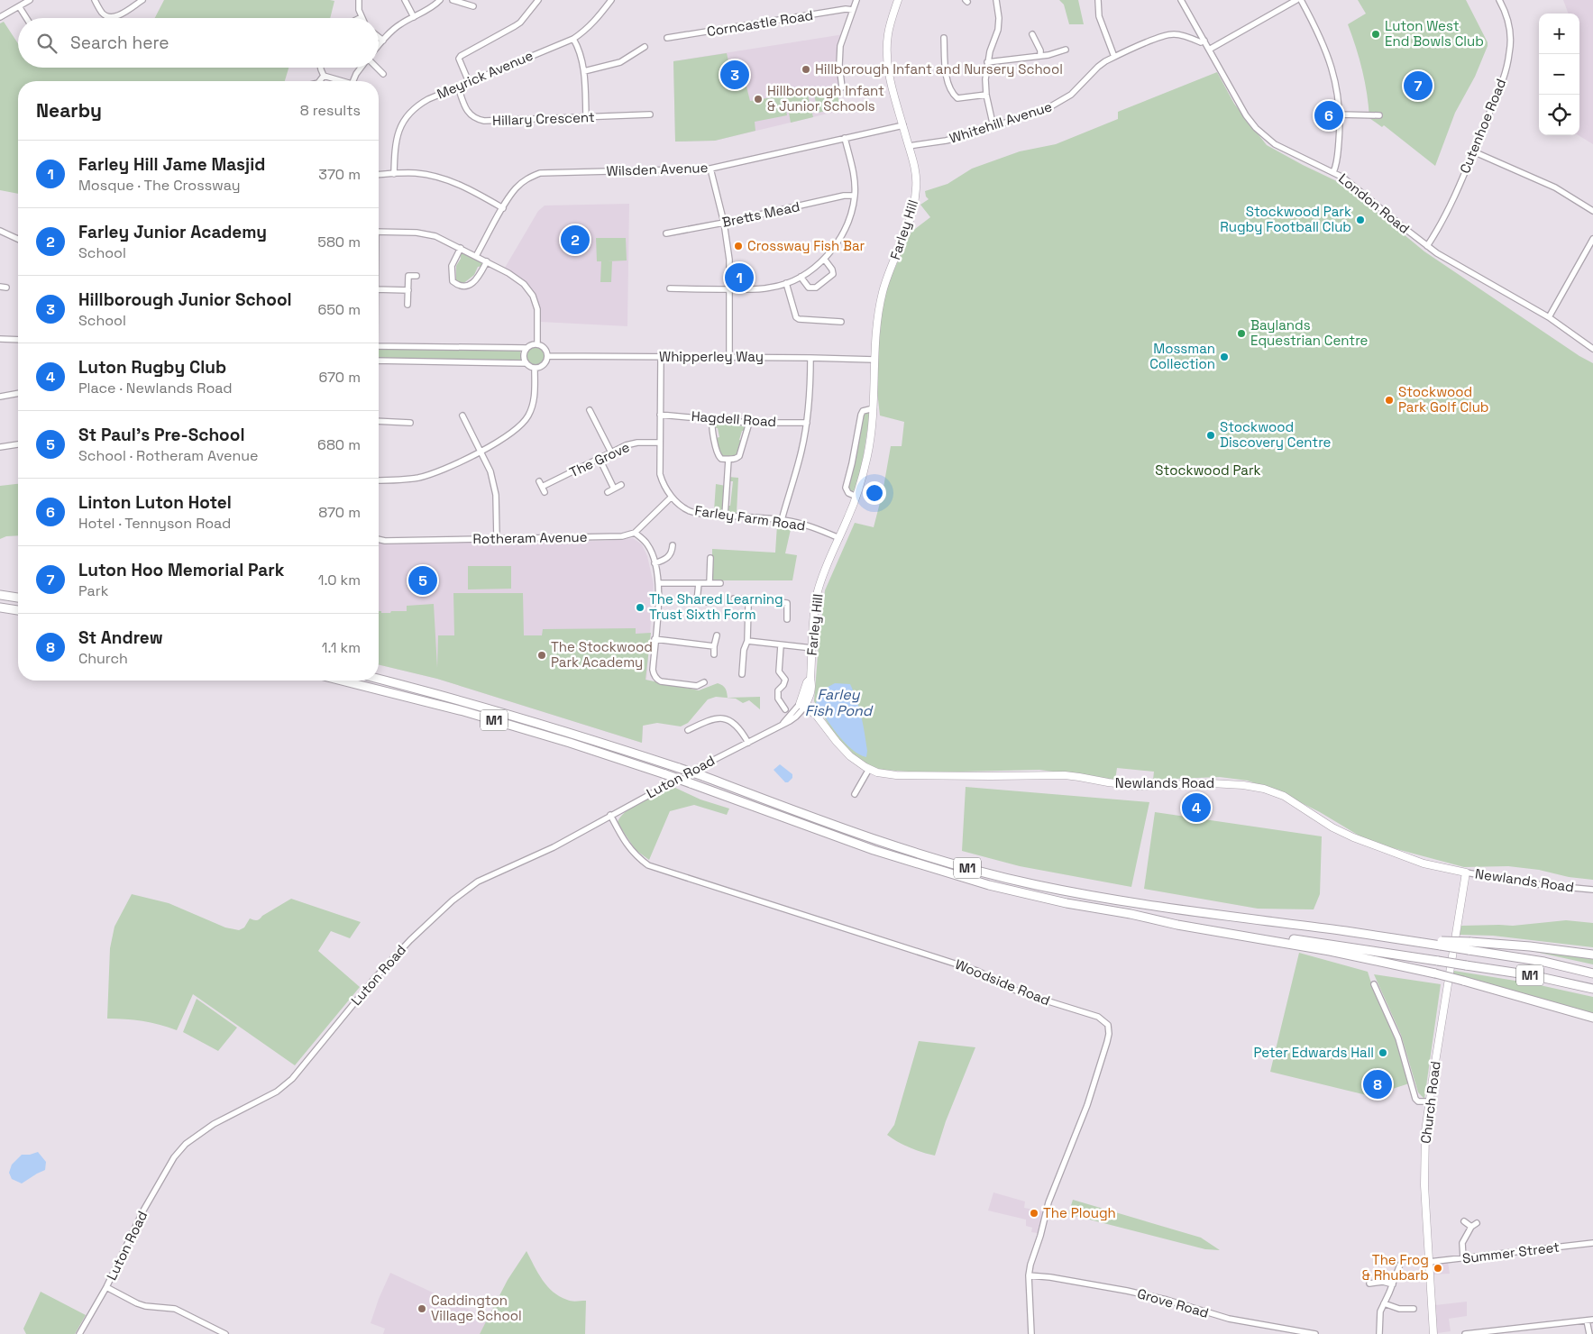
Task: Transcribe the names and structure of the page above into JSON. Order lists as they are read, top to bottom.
{
  "streets": {
    "highway": ["M1"],
    "main road": ["Farley Hill", "Newlands Road", "Church Road"],
    "street": [
      "Corncastle Road",
      "Meyrick Avenue",
      "Hillary Crescent",
      "Whitehill Avenue",
      "Cutenhoe Road",
      "Wilsden Avenue",
      "London Road",
      "Bretts Mead",
      "Whipperley Way",
      "Hagdell Road",
      "The Grove",
      "Farley Farm Road",
      "Rotheram Avenue",
      "Luton Road",
      "Woodside Road",
      "Summer Street",
      "Grove Road"
    ]
  },
  "crossings": [
    ["Meyrick Avenue", "Hillary Crescent"],
    ["Whitehill Avenue", "London Road"],
    ["Whitehill Avenue", "Farley Hill"],
    ["Cutenhoe Road", "London Road"],
    ["Wilsden Avenue", "Farley Hill"],
    ["Farley Hill", "Whipperley Way"],
    ["Farley Hill", "Farley Farm Road"],
    ["Farley Hill", "Luton Road"],
    ["Farley Hill", "Newlands Road"],
    ["Whipperley Way", "Farley Farm Road"],
    ["Hagdell Road", "Farley Farm Road"],
    ["The Grove", "Farley Farm Road"],
    ["Luton Road", "Newlands Road"],
    ["Luton Road", "Woodside Road"],
    ["Newlands Road", "Church Road"],
    ["Woodside Road", "Grove Road"],
    ["Church Road", "Summer Street"]
  ],
  "water": ["Farley Fish Pond"],
  "parks": ["Stockwood Park"],
  "places": [
    "Luton West End Bowls Club",
    "Hillborough Infant and Nursery School",
    "Hillborough Infant & Junior Schools",
    "Stockwood Park Rugby Football Club",
    "Crossway Fish Bar",
    "Baylands Equestrian Centre",
    "Mossman Collection",
    "Stockwood Park Golf Club",
    "Stockwood Discovery Centre",
    "The Shared Learning Trust Sixth Form",
    "The Stockwood Park Academy",
    "Peter Edwards Hall",
    "The Plough",
    "The Frog & Rhubarb",
    "Caddington Village School"
  ],
  "page": {
    "map_buttons": ["+", "−"],
    "search": "Search here",
    "pins": [
      "3",
      "7",
      "6",
      "2",
      "1",
      "5",
      "4",
      "8"
    ],
    "heading": ["Nearby", "8 results"],
    "list": [
      {
        "mark": "1",
        "name": "Farley Hill Jame Masjid",
        "note": "Mosque · The Crossway",
        "value": "370 m"
      },
      {
        "mark": "2",
        "name": "Farley Junior Academy",
        "note": "School",
        "value": "580 m"
      },
      {
        "mark": "3",
        "name": "Hillborough Junior School",
        "note": "School",
        "value": "650 m"
      },
      {
        "mark": "4",
        "name": "Luton Rugby Club",
        "note": "Place · Newlands Road",
        "value": "670 m"
      },
      {
        "mark": "5",
        "name": "St Paul's Pre-School",
        "note": "School · Rotheram Avenue",
        "value": "680 m"
      },
      {
        "mark": "6",
        "name": "Linton Luton Hotel",
        "note": "Hotel · Tennyson Road",
        "value": "870 m"
      },
      {
        "mark": "7",
        "name": "Luton Hoo Memorial Park",
        "note": "Park",
        "value": "1.0 km"
      },
      {
        "mark": "8",
        "name": "St Andrew",
        "note": "Church",
        "value": "1.1 km"
      }
    ]
  }
}
